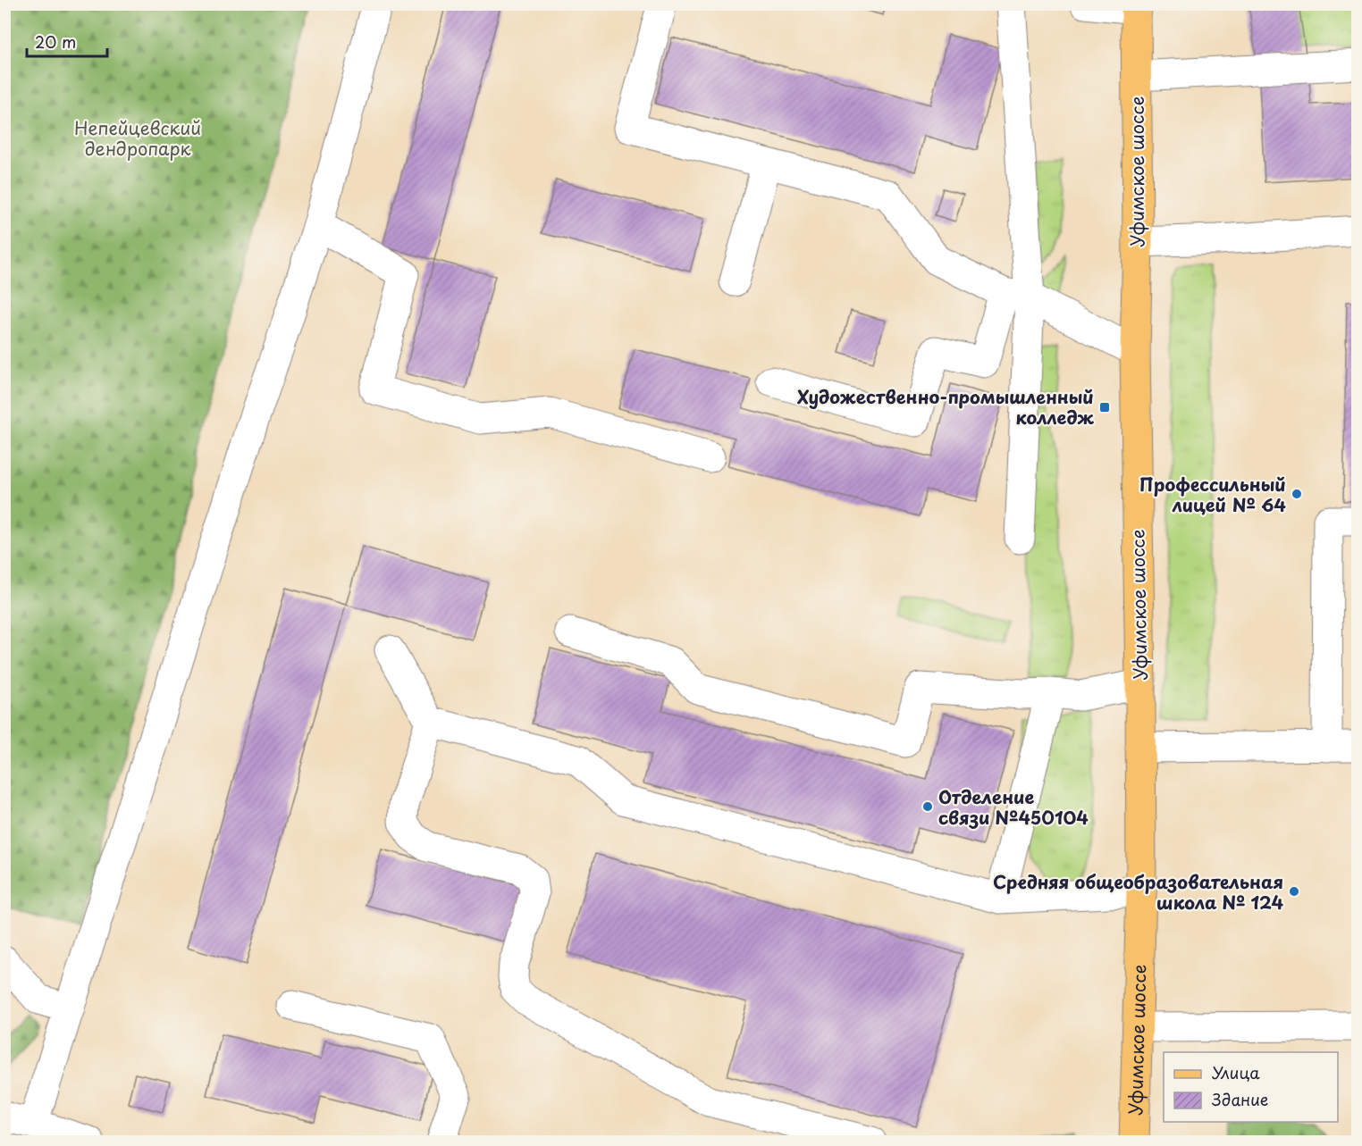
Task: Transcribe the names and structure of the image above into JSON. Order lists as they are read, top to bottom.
{
  "streets": {
    "main road": ["Уфимское шоссе"]
  },
  "parks": ["Непейцевский дендропарк"],
  "places": {
    "transit": ["Художественно-промышленный колледж"],
    "other": ["Профессильный лицей № 64", "Отделение связи №450104", "Средняя общеобразовательная школа № 124"]
  },
  "legend": ["Улица", "Здание"],
  "scale_bar": "20 m"
}
